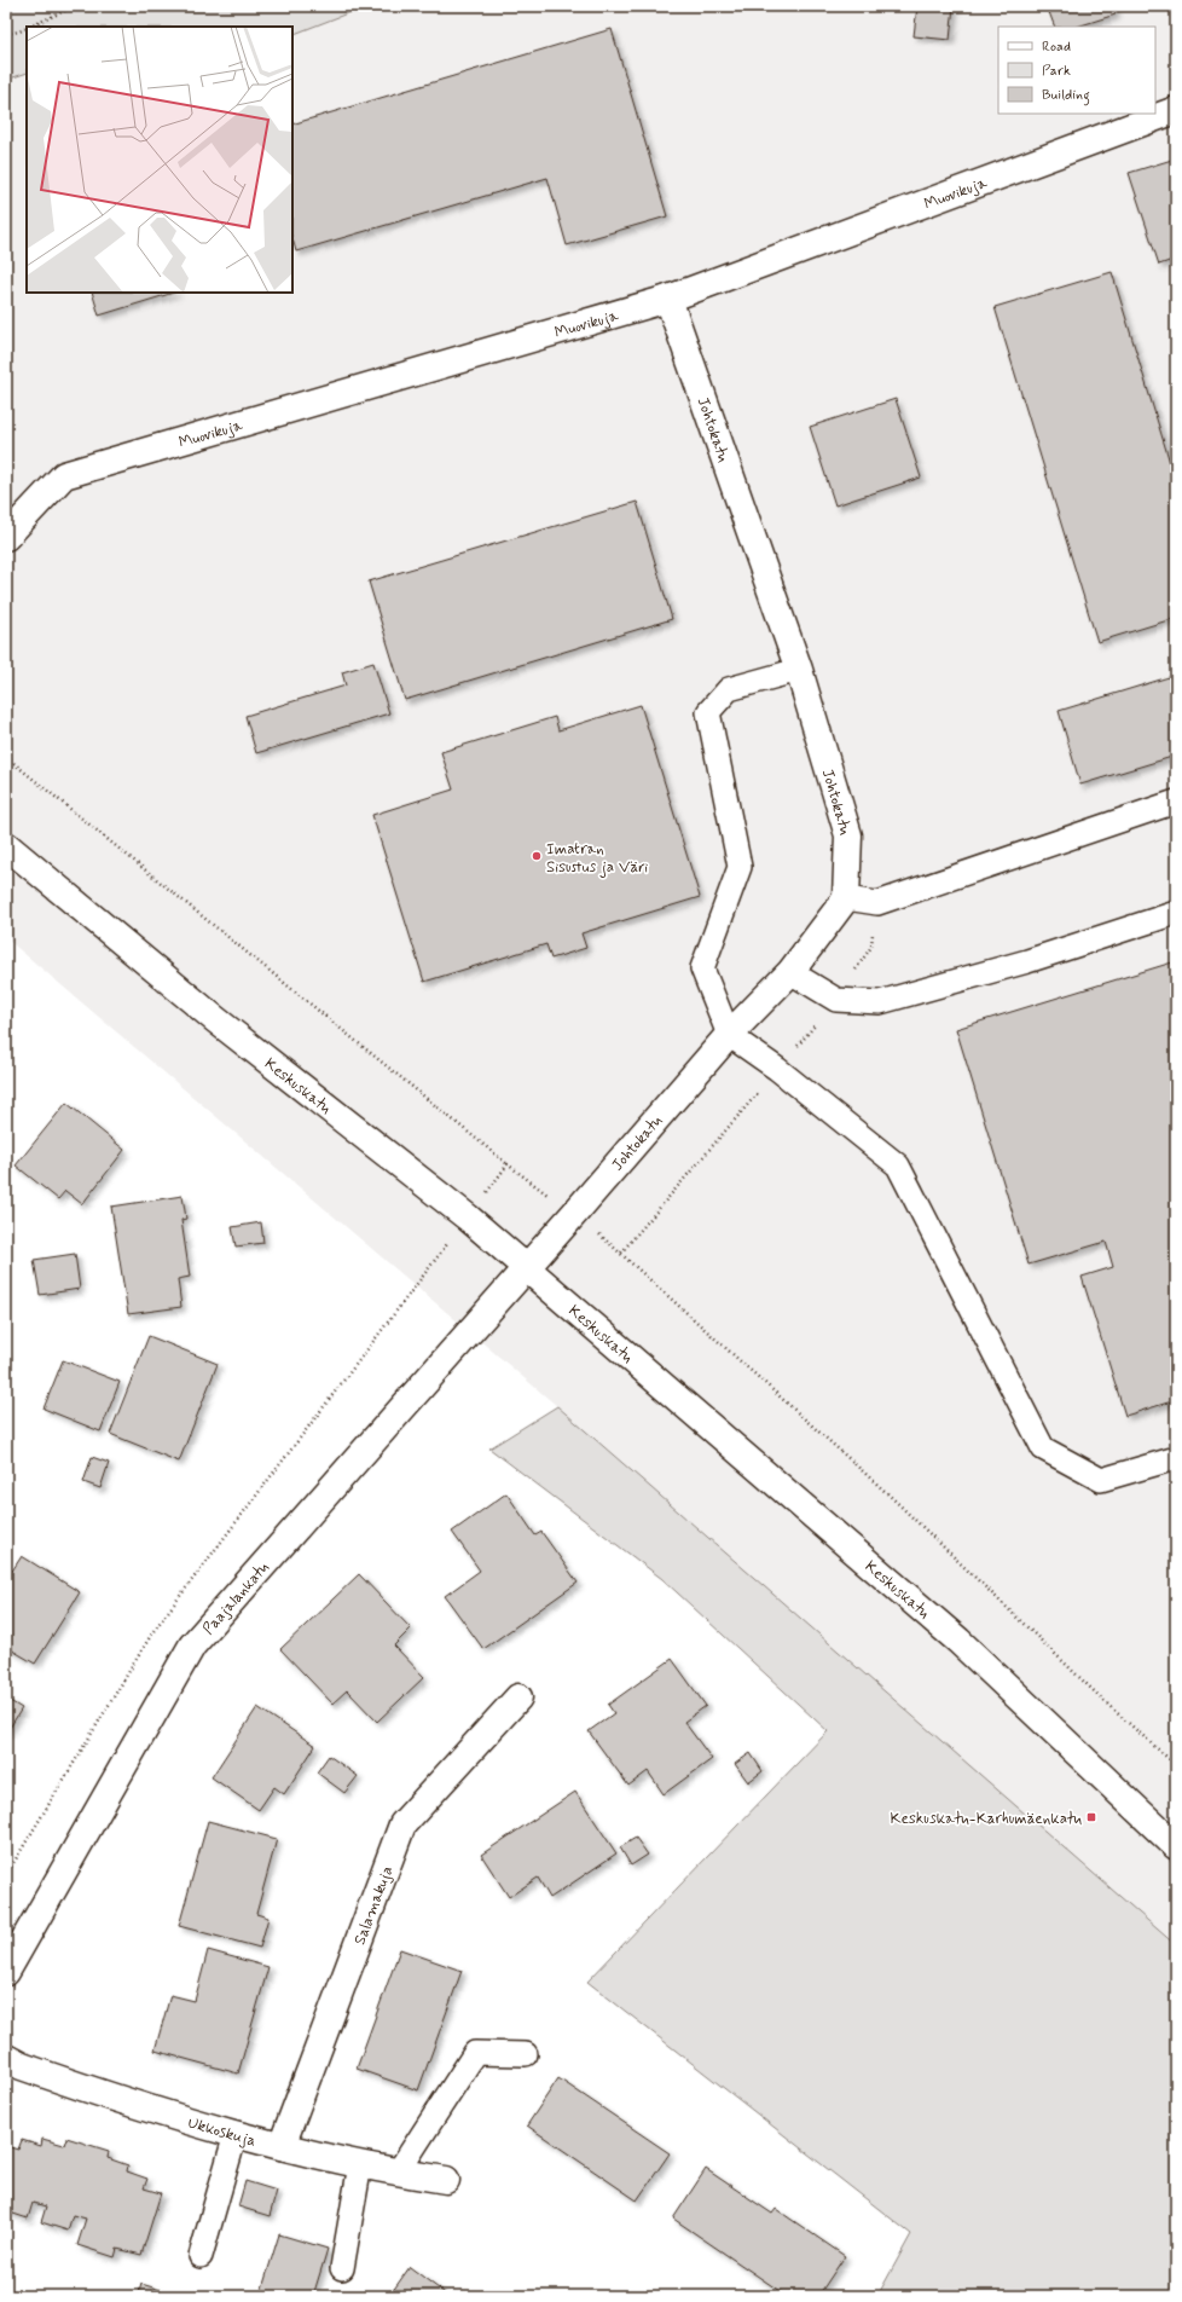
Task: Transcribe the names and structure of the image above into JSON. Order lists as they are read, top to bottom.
{
  "streets": {
    "street": [
      "Muovikuja",
      "Johtokatu",
      "Keskuskatu",
      "Paajalankatu",
      "Salamakuja",
      "Ukkoskuja"
    ]
  },
  "crossings": [
    ["Muovikuja", "Johtokatu"],
    ["Johtokatu", "Keskuskatu"],
    ["Johtokatu", "Paajalankatu"],
    ["Keskuskatu", "Paajalankatu"],
    ["Salamakuja", "Ukkoskuja"]
  ],
  "places": {
    "other": ["Imatran Sisustus ja Väri"],
    "transit": ["Keskuskatu-Karhumäenkatu"]
  },
  "legend": ["Road", "Park", "Building"]
}
